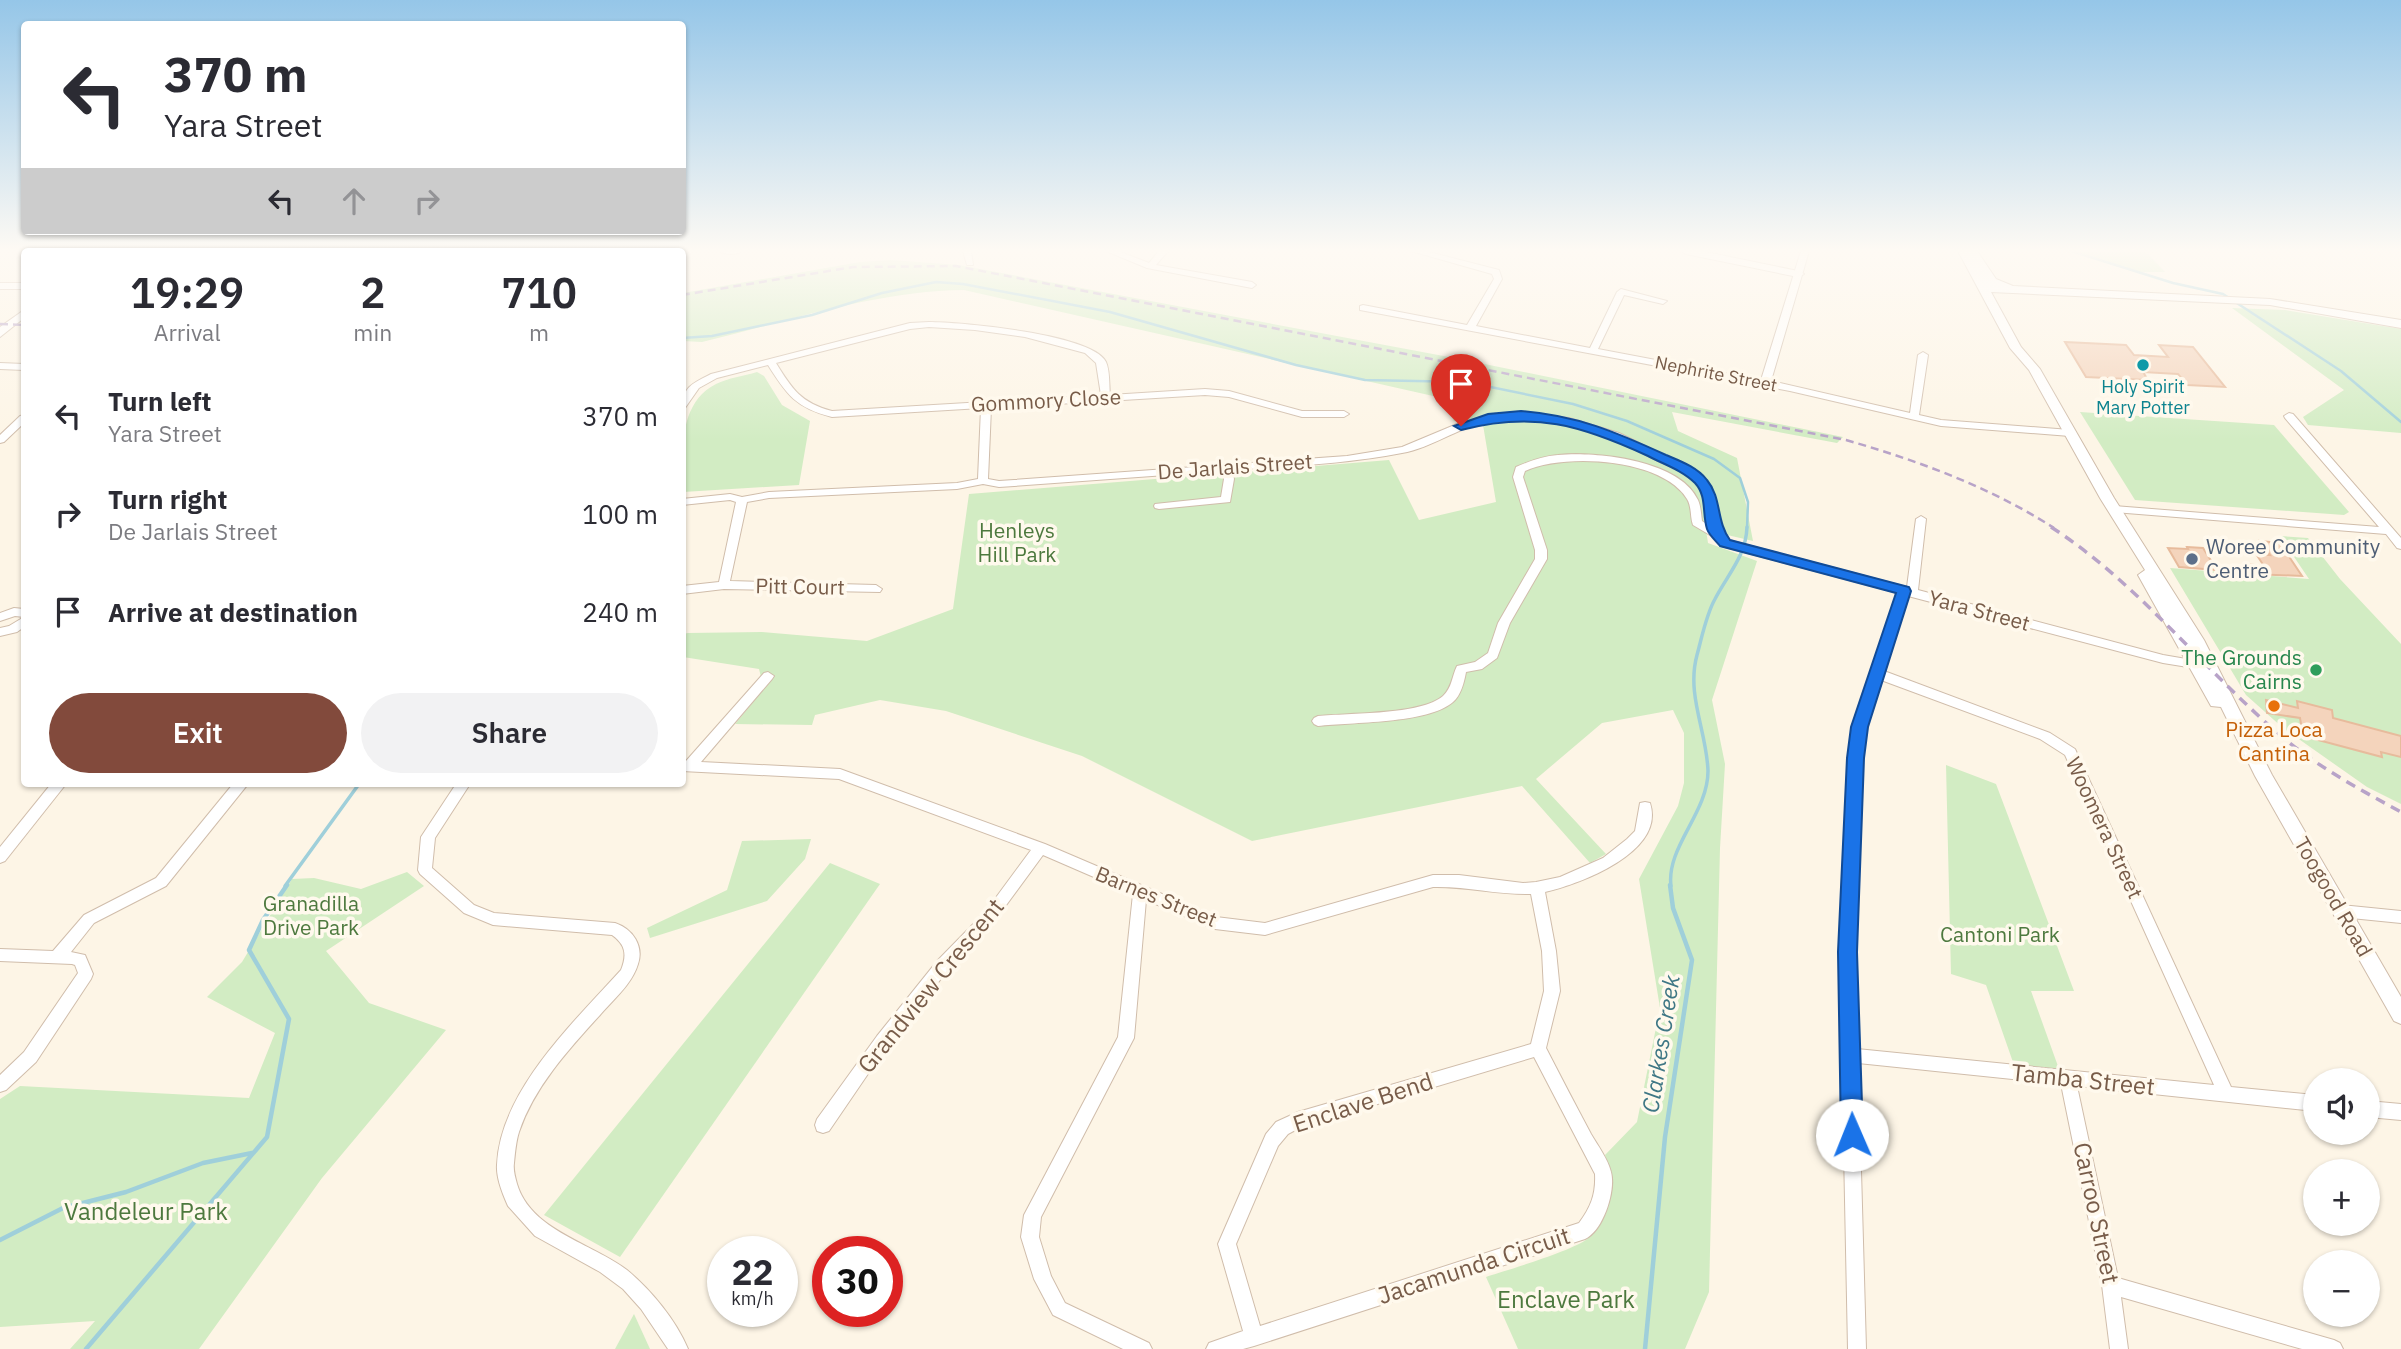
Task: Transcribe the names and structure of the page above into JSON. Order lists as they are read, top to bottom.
{
  "streets": {
    "street": [
      "Nephrite Street",
      "Gommory Close",
      "De Jarlais Street",
      "Pitt Court",
      "Yara Street",
      "Woomera Street",
      "Barnes Street",
      "Toogood Road",
      "Grandview Crescent",
      "Tamba Street",
      "Enclave Bend",
      "Carroo Street",
      "Jacamunda Circuit"
    ]
  },
  "crossings": [
    ["Nephrite Street", "Toogood Road"],
    ["De Jarlais Street", "Pitt Court"],
    ["De Jarlais Street", "Yara Street"],
    ["Yara Street", "Toogood Road"],
    ["Woomera Street", "Tamba Street"],
    ["Barnes Street", "Grandview Crescent"],
    ["Tamba Street", "Carroo Street"],
    ["Enclave Bend", "Jacamunda Circuit"]
  ],
  "water": ["Clarkes Creek"],
  "parks": [
    "Henleys Hill Park",
    "Granadilla Drive Park",
    "Cantoni Park",
    "Vandeleur Park",
    "Enclave Park"
  ],
  "places": [
    "Holy Spirit Mary Potter",
    "Woree Community Centre",
    "The Grounds Cairns",
    "Pizza Loca Cantina"
  ],
  "page": {
    "turn": ["370 m", "Yara Street"],
    "eta": [
      "19:29",
      "Arrival",
      "2",
      "min",
      "710",
      "m"
    ],
    "list": [
      {
        "name": "Turn left",
        "note": "Yara Street",
        "value": "370 m"
      },
      {
        "name": "Turn right",
        "note": "De Jarlais Street",
        "value": "100 m"
      },
      {
        "name": "Arrive at destination",
        "value": "240 m"
      }
    ],
    "buttons": ["Exit", "Share"],
    "map_buttons": ["+", "−"],
    "speed": "22 km/h",
    "limit": "30"
  }
}
